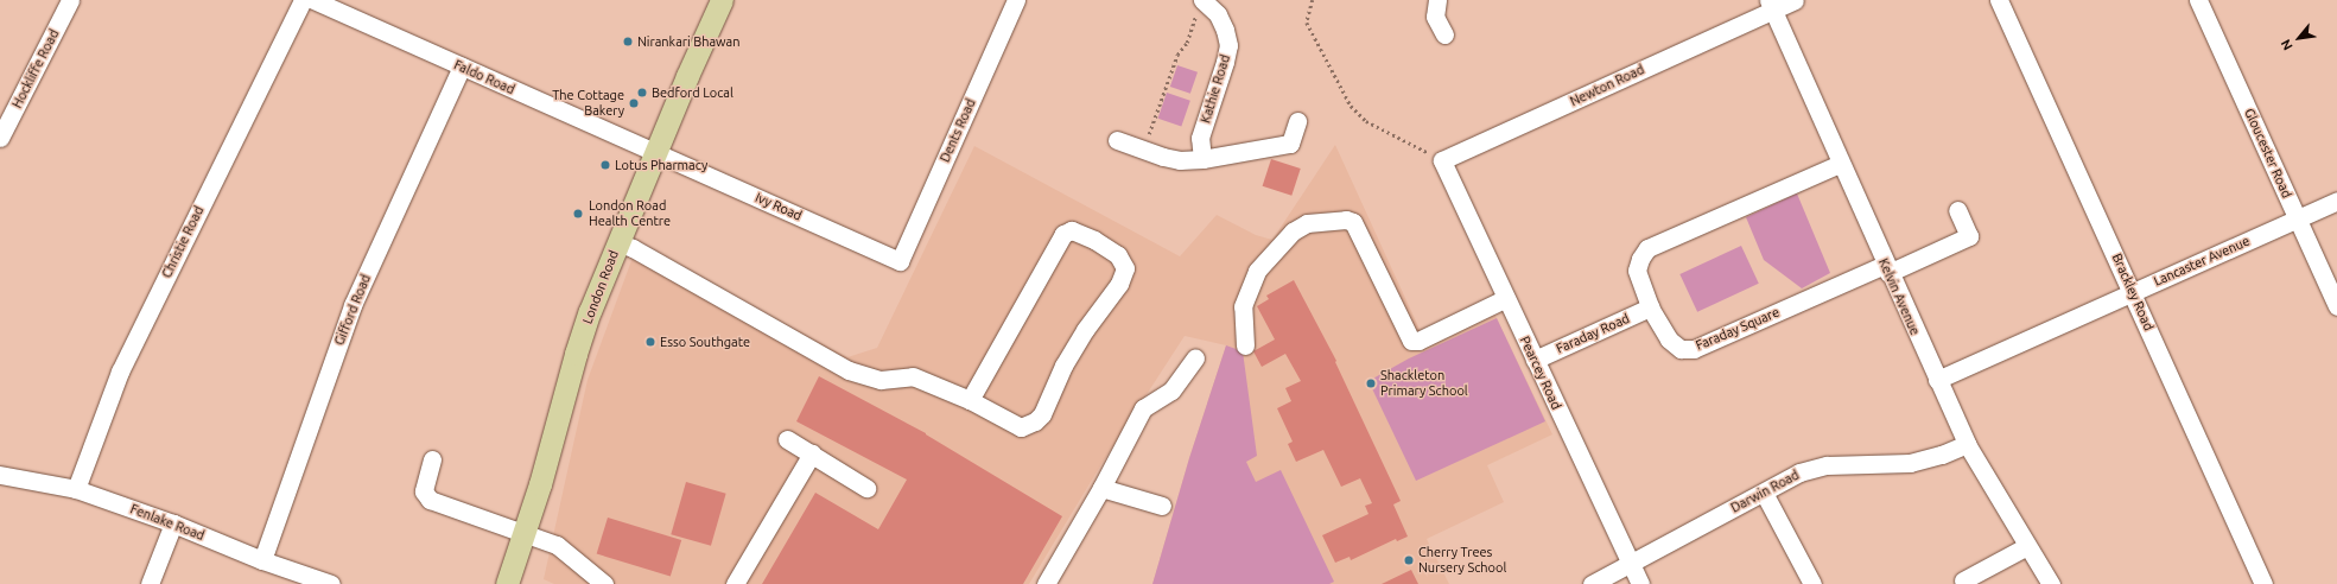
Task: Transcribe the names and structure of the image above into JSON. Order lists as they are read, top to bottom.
{
  "streets": {
    "main road": ["London Road"],
    "street": [
      "Hockliffe Road",
      "Faldo Road",
      "Newton Road",
      "Kathie Road",
      "Dents Road",
      "Gloucester Road",
      "Ivy Road",
      "Christie Road",
      "Lancaster Avenue",
      "Brackley Road",
      "Kelvin Avenue",
      "Gifford Road",
      "Faraday Square",
      "Faraday Road",
      "Pearcey Road",
      "Darwin Road",
      "Fenlake Road"
    ]
  },
  "crossings": [
    ["Faldo Road", "Ivy Road"],
    ["Faldo Road", "London Road"],
    ["Faldo Road", "Gifford Road"],
    ["Newton Road", "Kelvin Avenue"],
    ["Newton Road", "Pearcey Road"],
    ["Dents Road", "Ivy Road"],
    ["Gloucester Road", "Lancaster Avenue"],
    ["Ivy Road", "London Road"],
    ["Christie Road", "Fenlake Road"],
    ["Lancaster Avenue", "Brackley Road"],
    ["Lancaster Avenue", "Kelvin Avenue"],
    ["Kelvin Avenue", "Faraday Square"],
    ["Kelvin Avenue", "Darwin Road"],
    ["Gifford Road", "Fenlake Road"],
    ["Faraday Square", "Faraday Road"],
    ["Faraday Road", "Pearcey Road"],
    ["Pearcey Road", "Darwin Road"]
  ],
  "places": [
    "Nirankari Bhawan",
    "Bedford Local",
    "The Cottage Bakery",
    "Lotus Pharmacy",
    "London Road Health Centre",
    "Esso Southgate",
    "Shackleton Primary School",
    "Cherry Trees Nursery School"
  ],
  "north": "bottom left"
}
